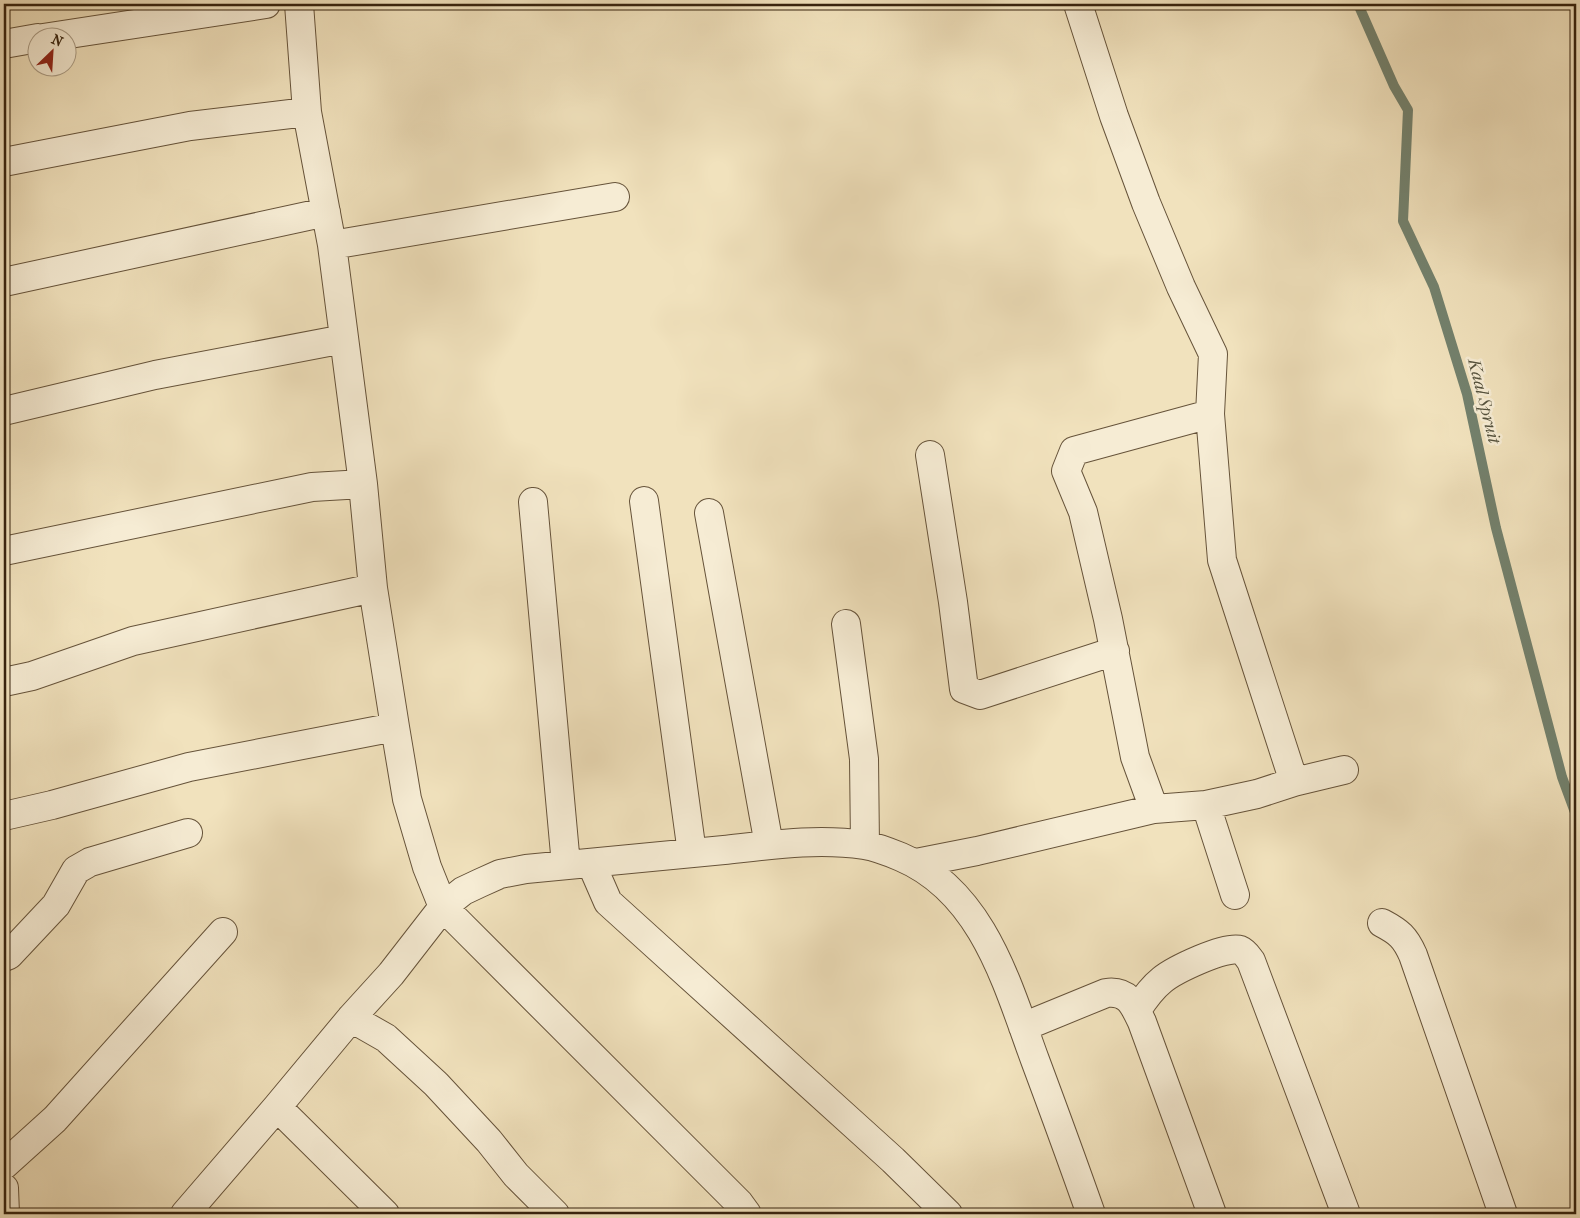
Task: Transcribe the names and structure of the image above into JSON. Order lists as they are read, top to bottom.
{
  "water": ["Kaal Spruit"],
  "north": "top right"
}
